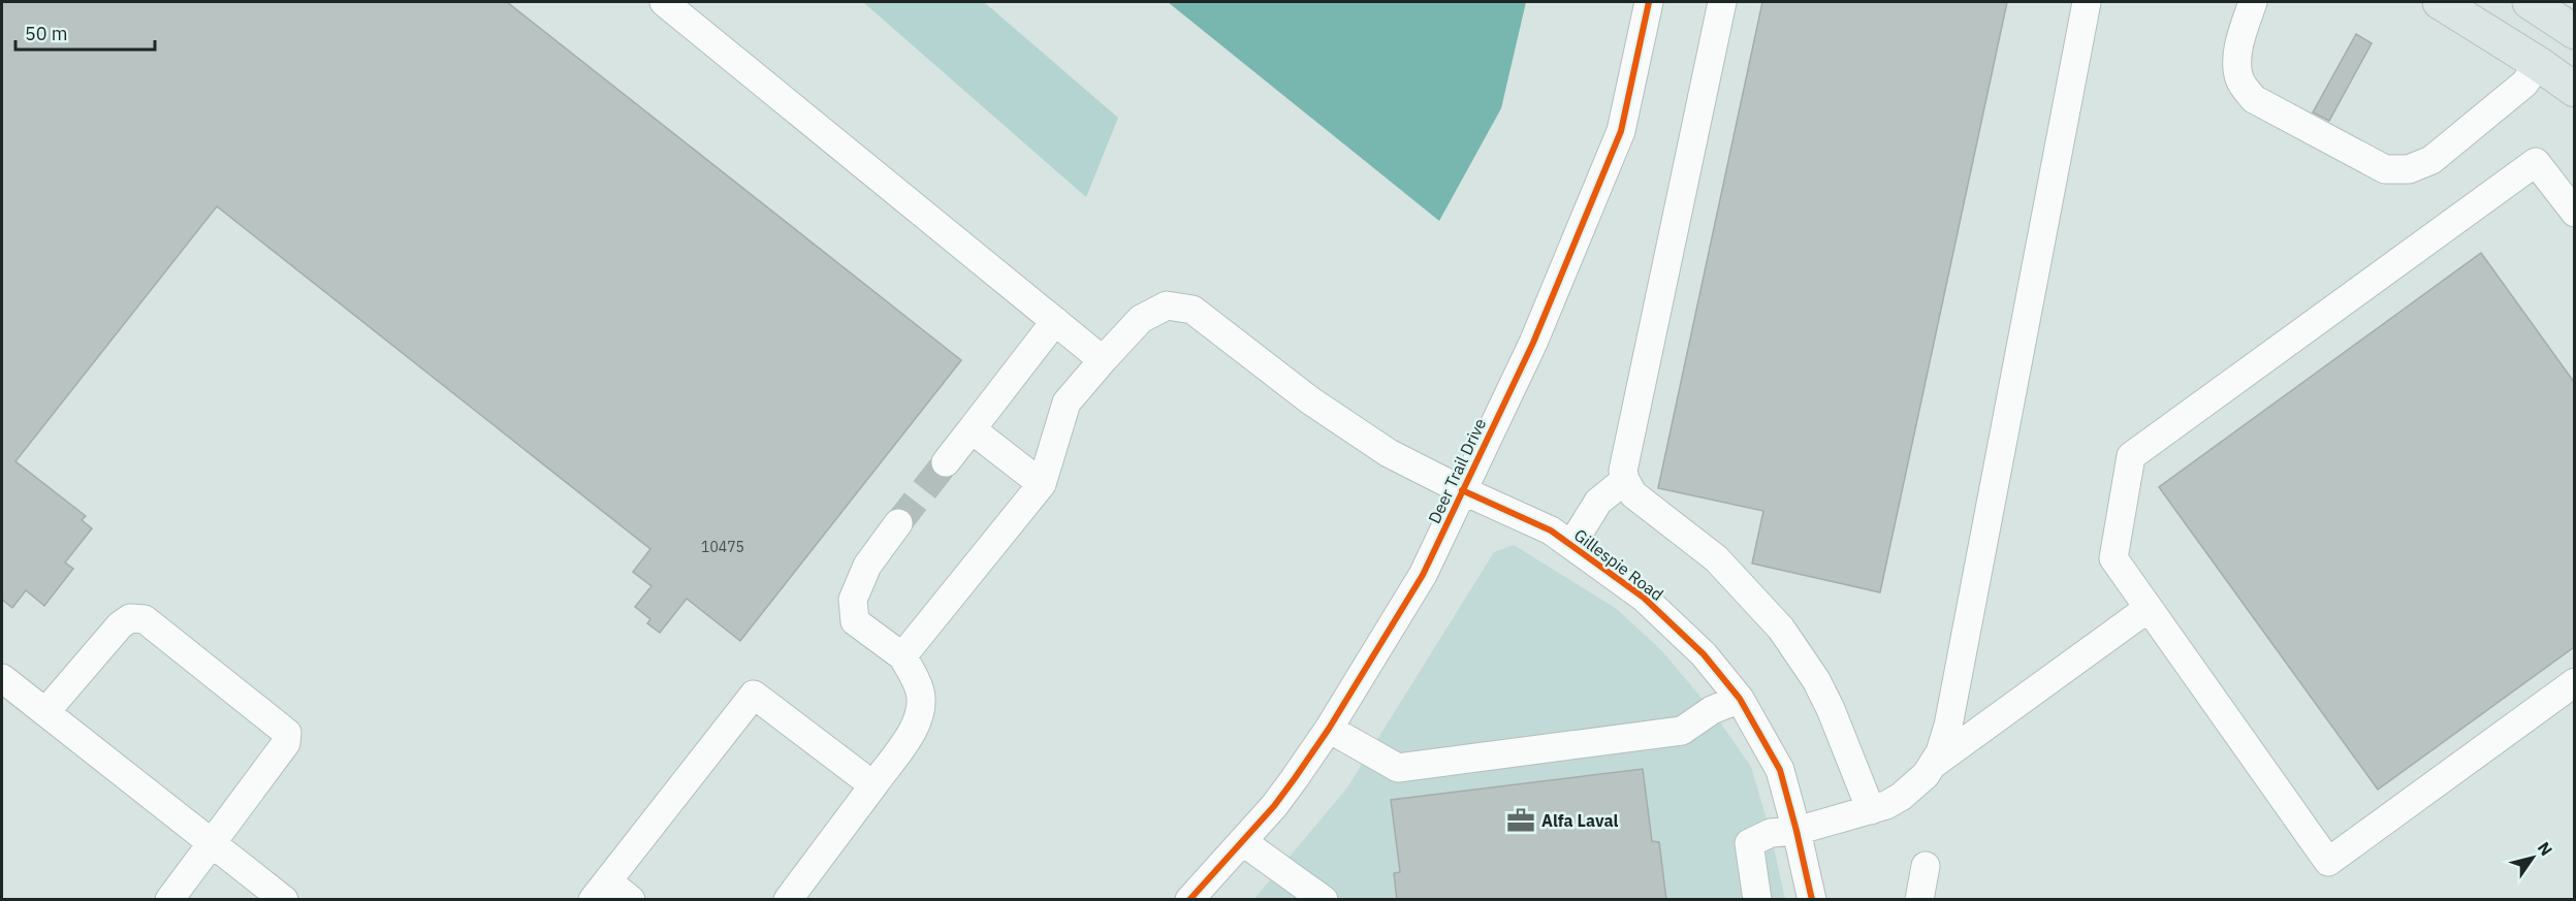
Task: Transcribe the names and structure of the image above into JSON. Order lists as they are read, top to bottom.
{
  "streets": {
    "street": ["Deer Trail Drive", "Gillespie Road"]
  },
  "crossings": [
    ["Deer Trail Drive", "Gillespie Road"]
  ],
  "places": {
    "office": ["Alfa Laval"]
  },
  "house_numbers": ["10475"],
  "scale_bar": "50 m",
  "north": "top right"
}
